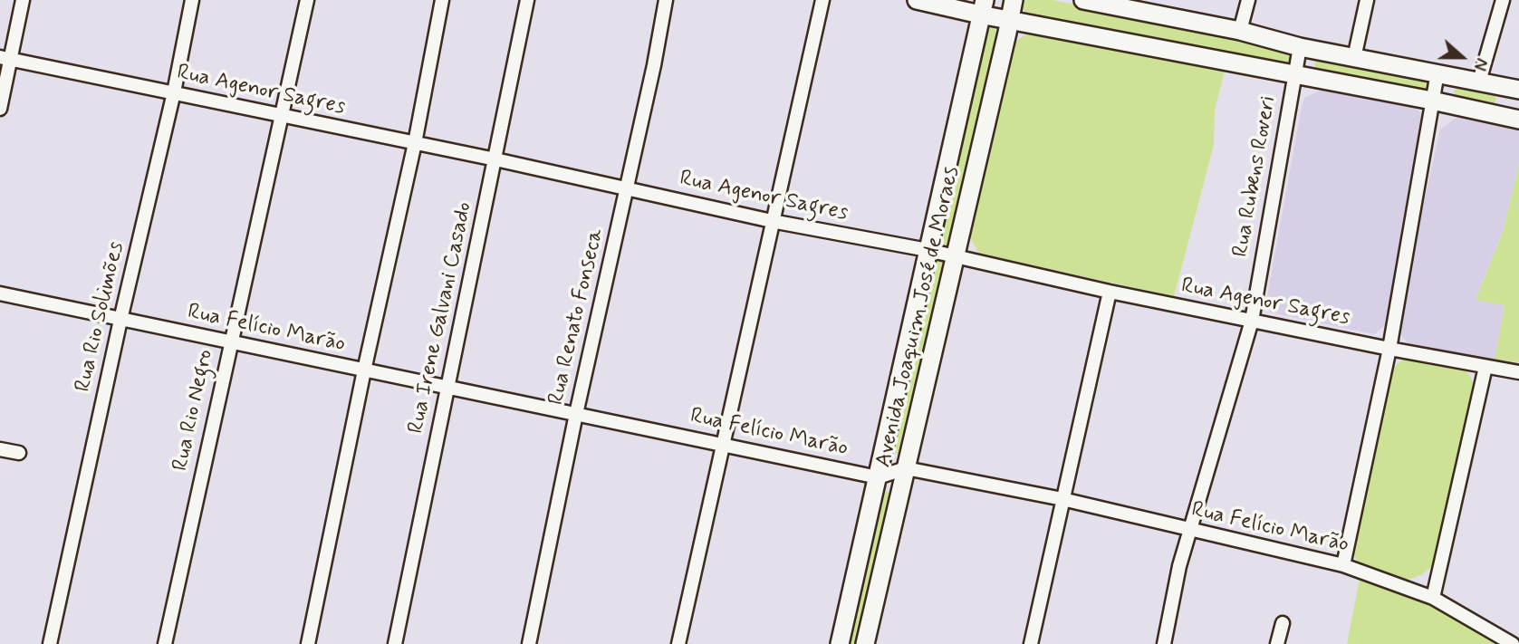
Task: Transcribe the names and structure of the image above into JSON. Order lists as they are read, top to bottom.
{
  "streets": {
    "street": [
      "Rua Agenor Sagres",
      "Rua Rubens Roveri",
      "Rua Rio Solimões",
      "Rua Renato Fonseca",
      "Avenida Joaquim José de Moraes",
      "Rua Irene Galvani Casado",
      "Rua Felício Marão",
      "Rua Rio Negro"
    ]
  },
  "crossings": [
    ["Rua Agenor Sagres", "Rua Rubens Roveri"],
    ["Rua Agenor Sagres", "Rua Rio Solimões"],
    ["Rua Agenor Sagres", "Rua Renato Fonseca"],
    ["Rua Agenor Sagres", "Avenida Joaquim José de Moraes"],
    ["Rua Agenor Sagres", "Rua Irene Galvani Casado"],
    ["Rua Agenor Sagres", "Rua Rio Negro"],
    ["Rua Rubens Roveri", "Rua Felício Marão"],
    ["Rua Rio Solimões", "Rua Felício Marão"],
    ["Rua Renato Fonseca", "Rua Felício Marão"],
    ["Avenida Joaquim José de Moraes", "Rua Felício Marão"],
    ["Rua Irene Galvani Casado", "Rua Felício Marão"],
    ["Rua Felício Marão", "Rua Rio Negro"]
  ],
  "north": "right"
}
